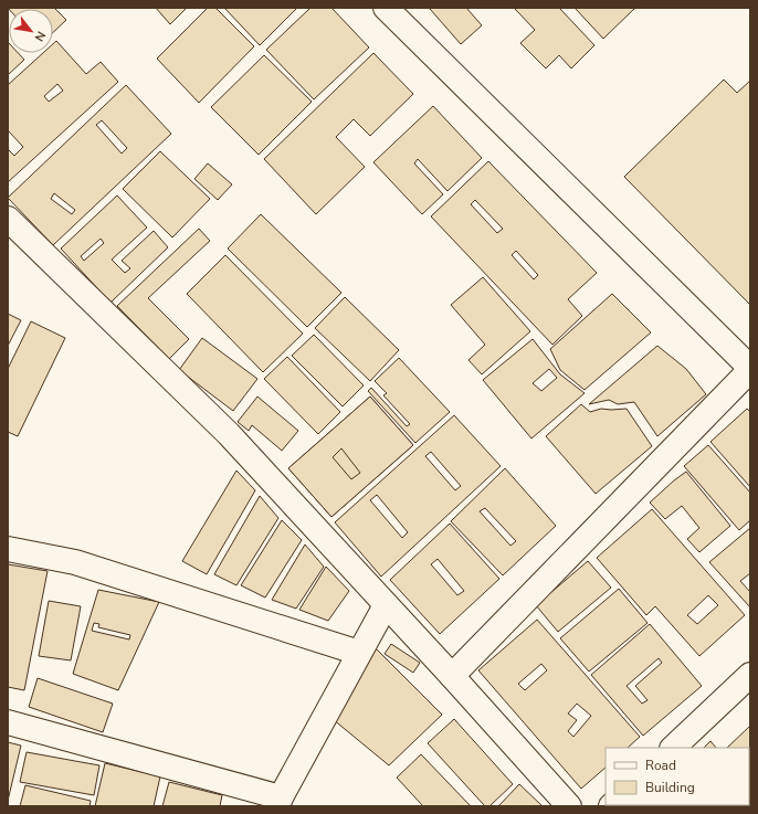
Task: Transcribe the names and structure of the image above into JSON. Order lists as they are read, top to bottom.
{
  "legend": ["Road", "Building"],
  "north": "bottom right"
}
